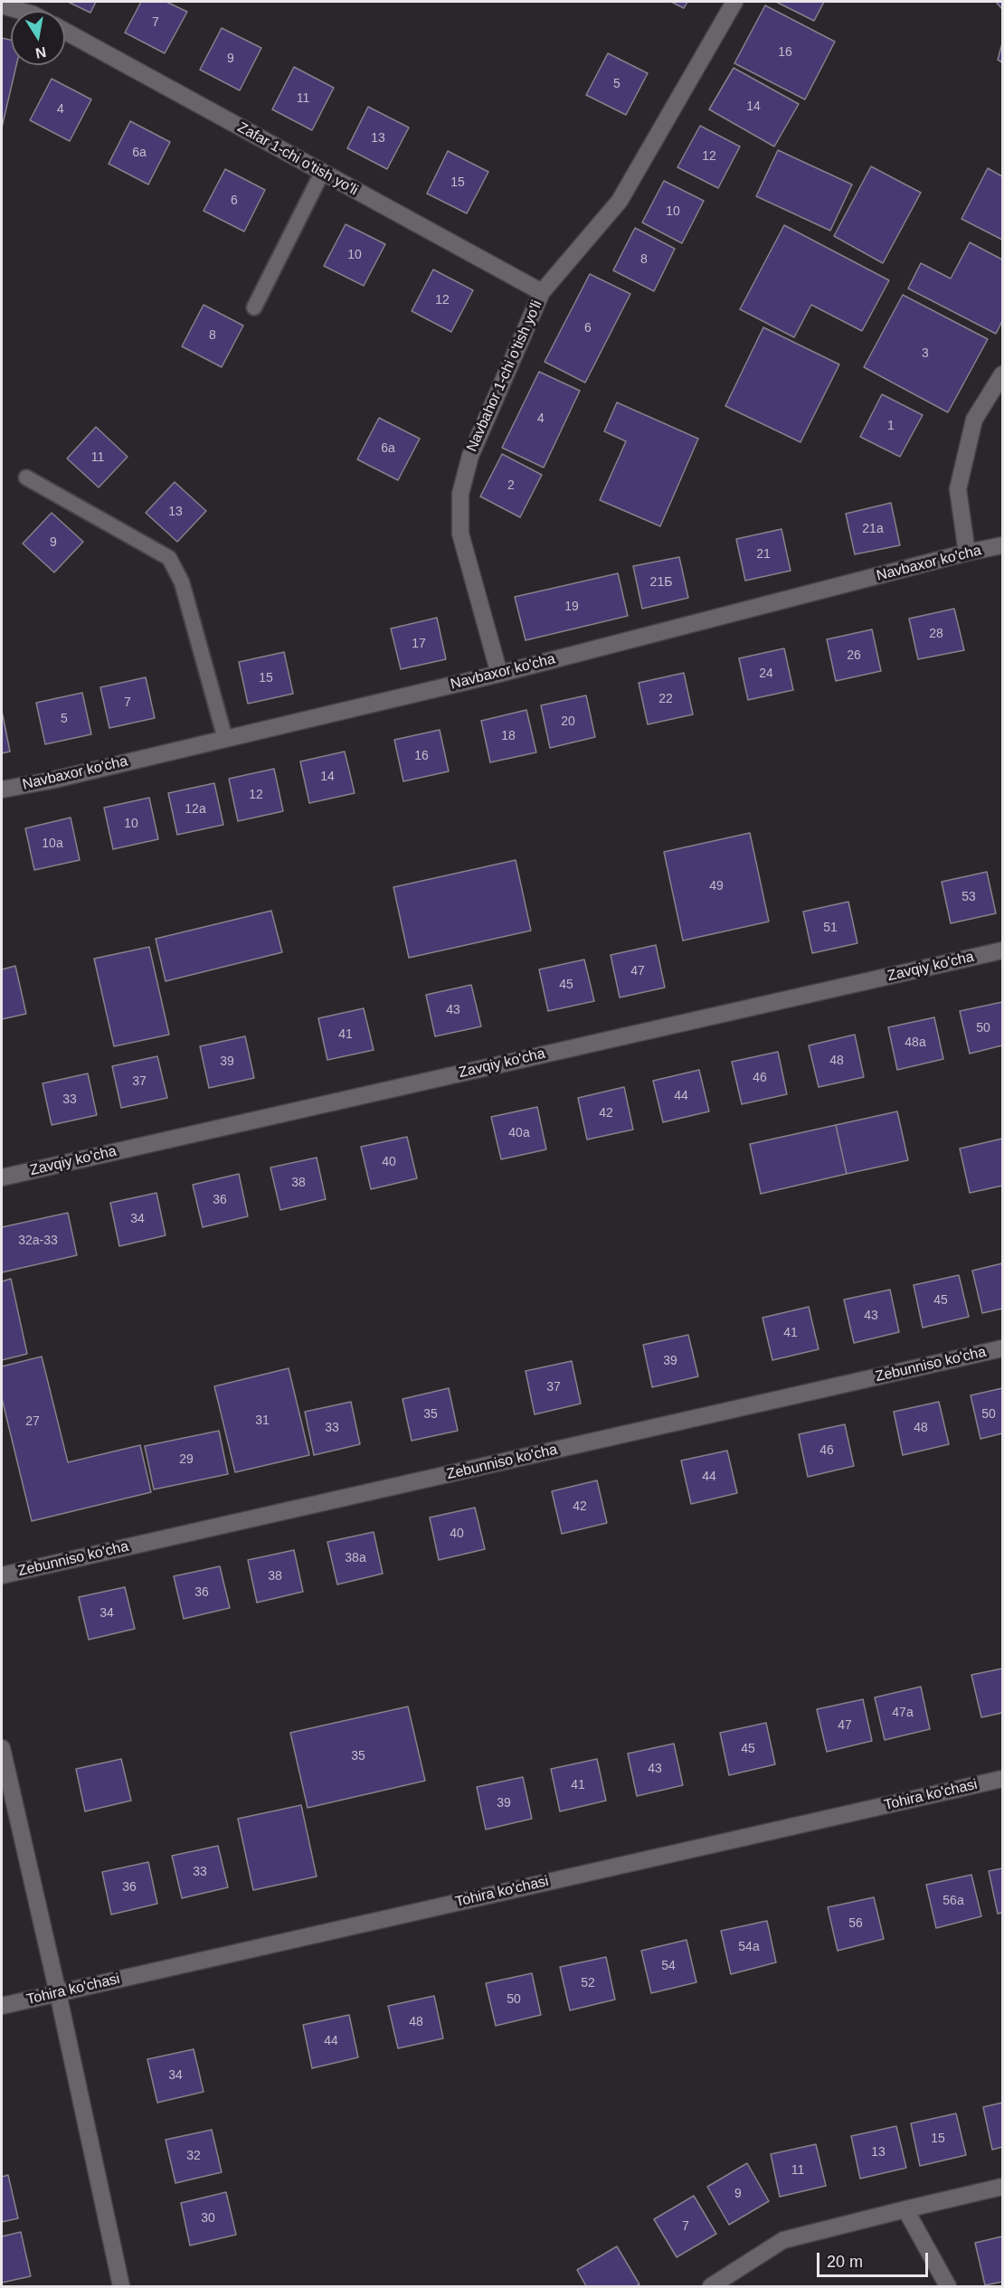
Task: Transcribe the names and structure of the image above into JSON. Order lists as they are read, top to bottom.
{
  "streets": {
    "street": [
      "Zafar 1-chi o'tish yo'li",
      "Navbahor 1-chi o'tish yo'li",
      "Navbaxor ko'cha",
      "Zavqiy ko'cha",
      "Zebunniso ko'cha",
      "Tohira ko'chasi"
    ]
  },
  "crossings": [
    ["Zafar 1-chi o'tish yo'li", "Navbahor 1-chi o'tish yo'li"],
    ["Navbahor 1-chi o'tish yo'li", "Navbaxor ko'cha"]
  ],
  "house_numbers": [
    "7",
    "16",
    "9",
    "5",
    "11",
    "14",
    "4",
    "13",
    "6a",
    "12",
    "15",
    "6",
    "10",
    "10",
    "8",
    "12",
    "6",
    "8",
    "3",
    "4",
    "1",
    "6a",
    "11",
    "2",
    "13",
    "21a",
    "9",
    "21",
    "21Б",
    "19",
    "28",
    "17",
    "26",
    "24",
    "15",
    "22",
    "7",
    "5",
    "20",
    "18",
    "16",
    "14",
    "12",
    "12a",
    "10",
    "10a",
    "49",
    "53",
    "51",
    "47",
    "45",
    "43",
    "50",
    "41",
    "48a",
    "48",
    "39",
    "46",
    "37",
    "44",
    "33",
    "42",
    "40a",
    "40",
    "38",
    "36",
    "34",
    "32a-33",
    "45",
    "43",
    "41",
    "39",
    "37",
    "35",
    "50",
    "31",
    "27",
    "33",
    "48",
    "46",
    "29",
    "44",
    "42",
    "40",
    "38a",
    "38",
    "36",
    "34",
    "47a",
    "47",
    "45",
    "35",
    "43",
    "41",
    "39",
    "33",
    "36",
    "56a",
    "56",
    "54a",
    "54",
    "52",
    "50",
    "48",
    "44",
    "34",
    "15",
    "13",
    "32",
    "11",
    "9",
    "30",
    "7"
  ],
  "scale_bar": "20 m",
  "north": "bottom"
}
